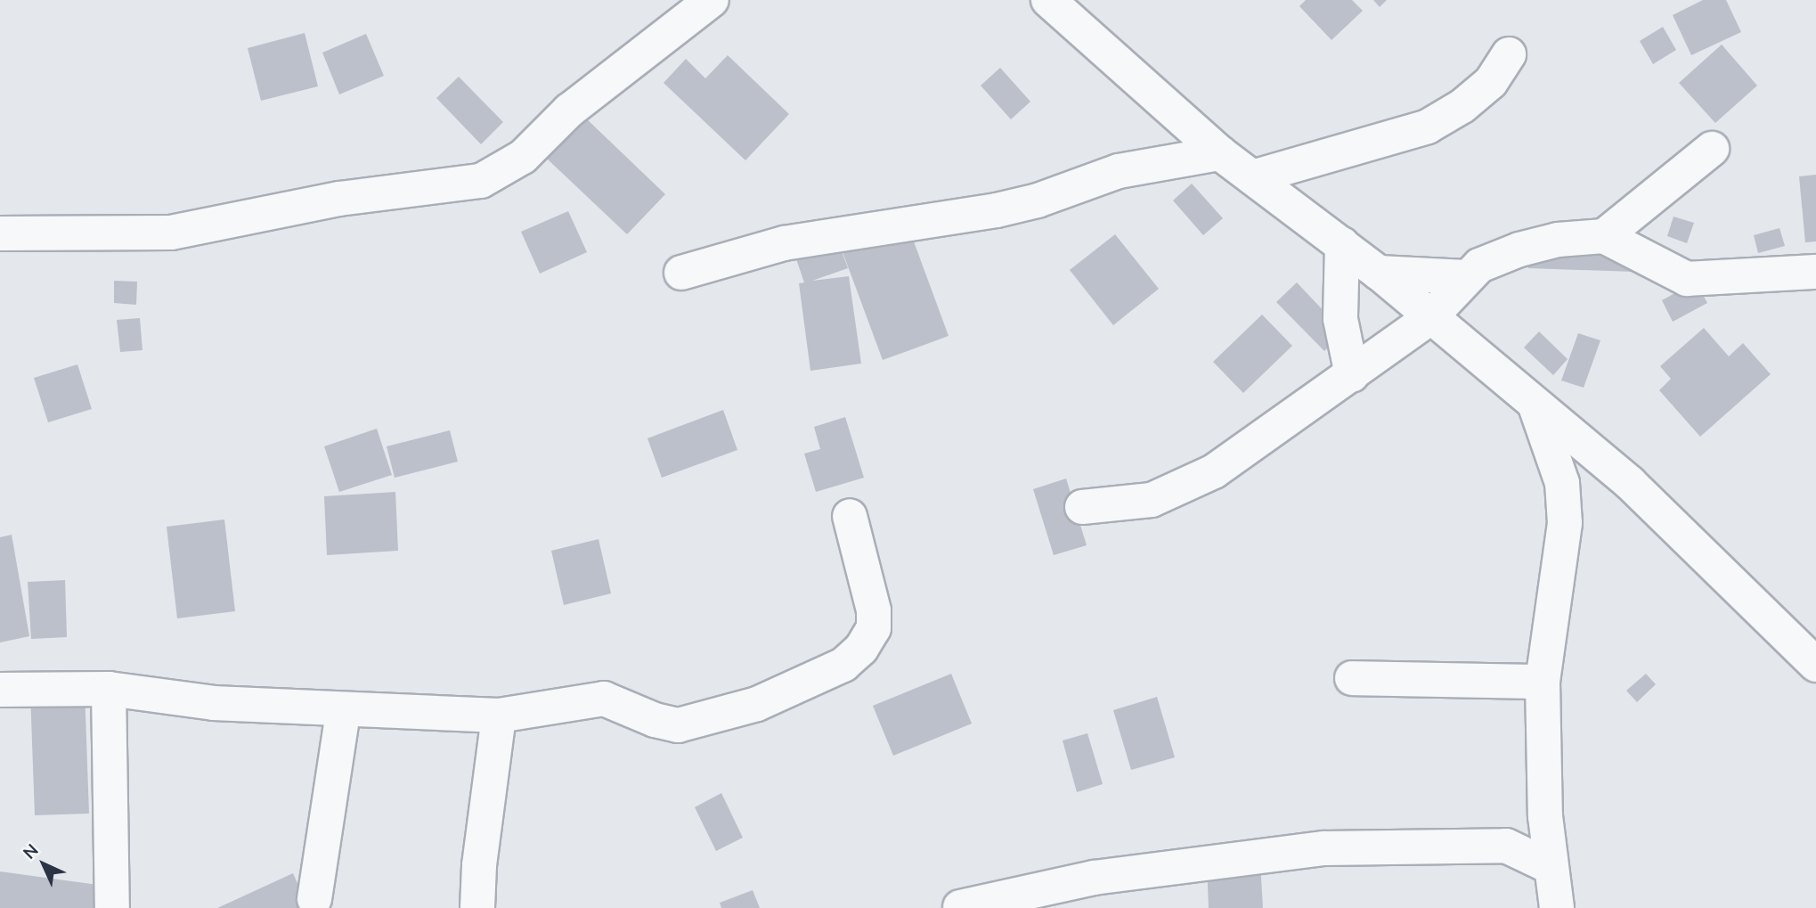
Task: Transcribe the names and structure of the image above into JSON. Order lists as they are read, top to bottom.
{
  "north": "top left"
}
